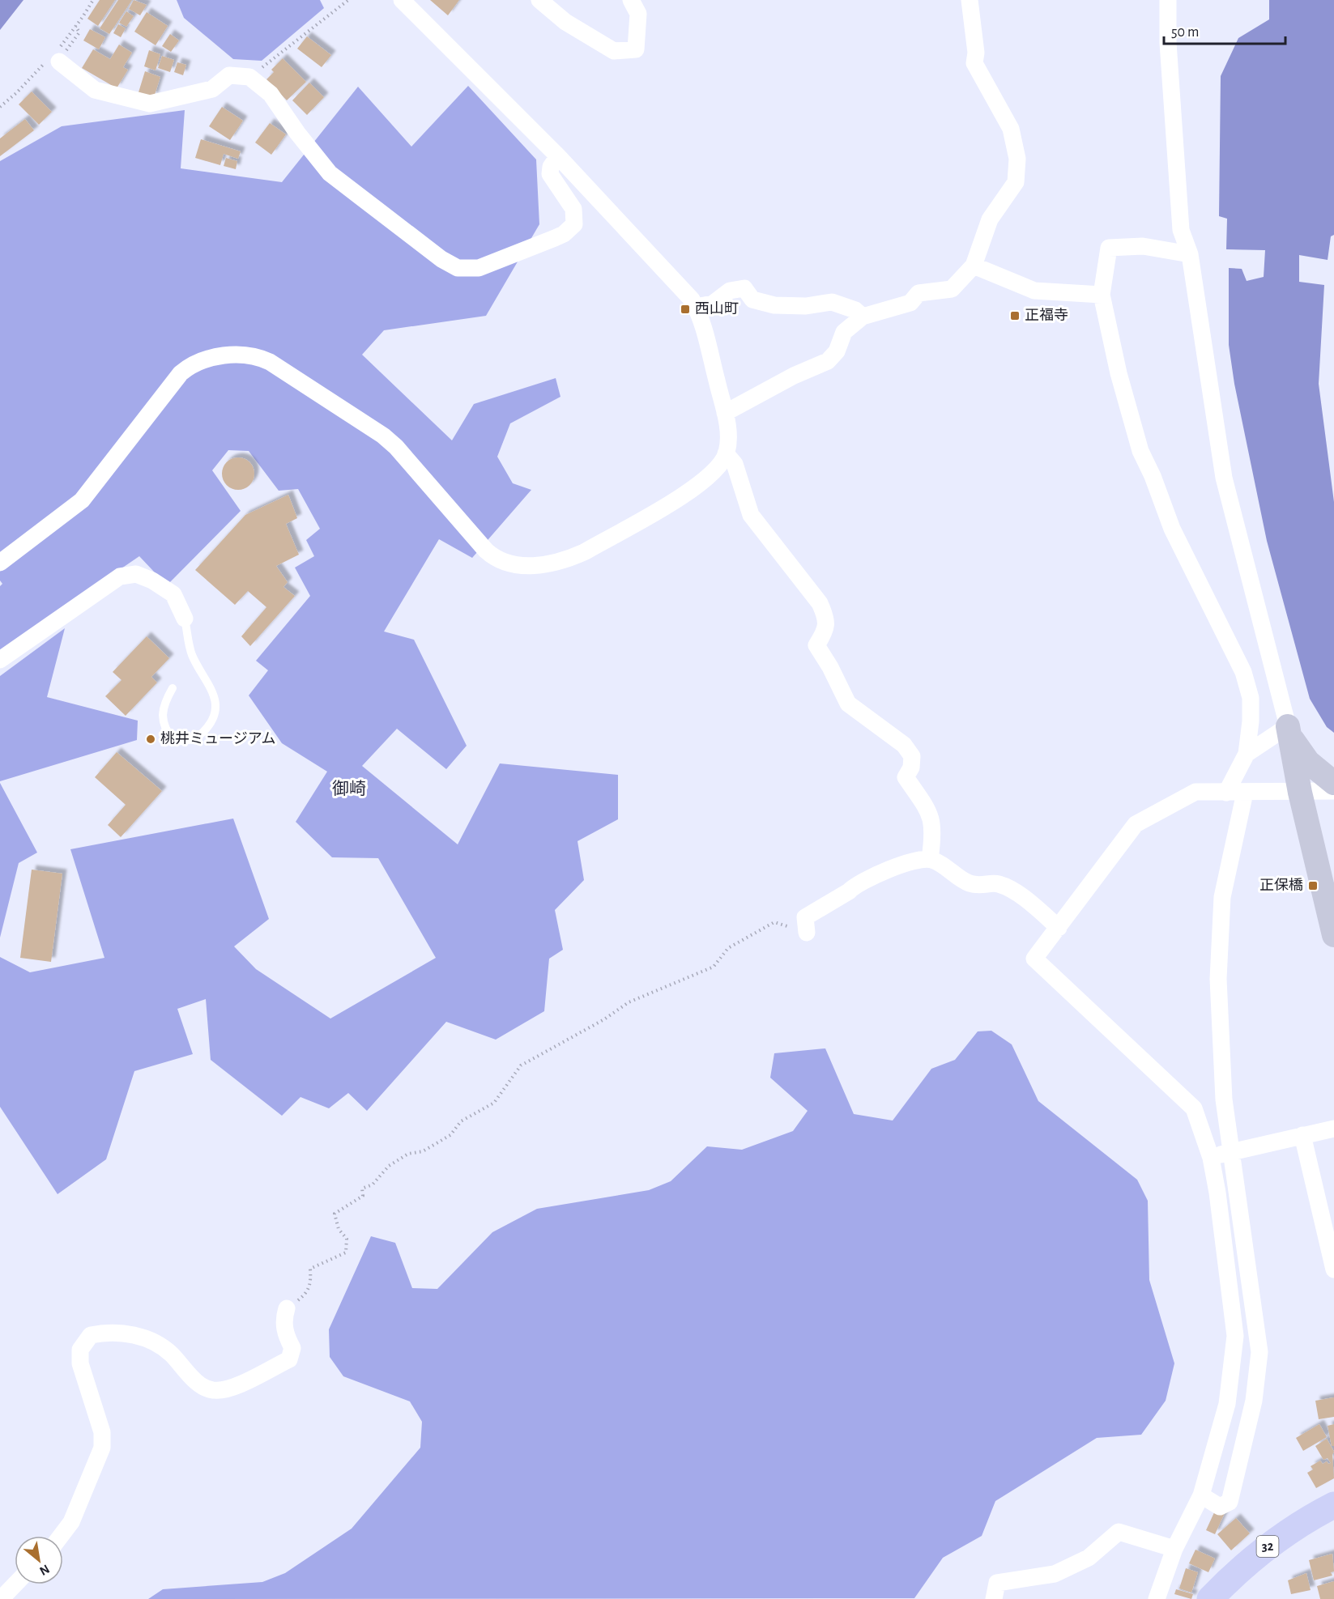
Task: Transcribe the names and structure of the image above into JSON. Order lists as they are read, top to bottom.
{
  "streets": {
    "main road": ["32"]
  },
  "districts": ["御崎"],
  "places": {
    "transit": ["西山町", "正福寺", "正保橋"],
    "other": ["桃井ミュージアム"]
  },
  "scale_bar": "50 m",
  "north": "bottom right"
}
